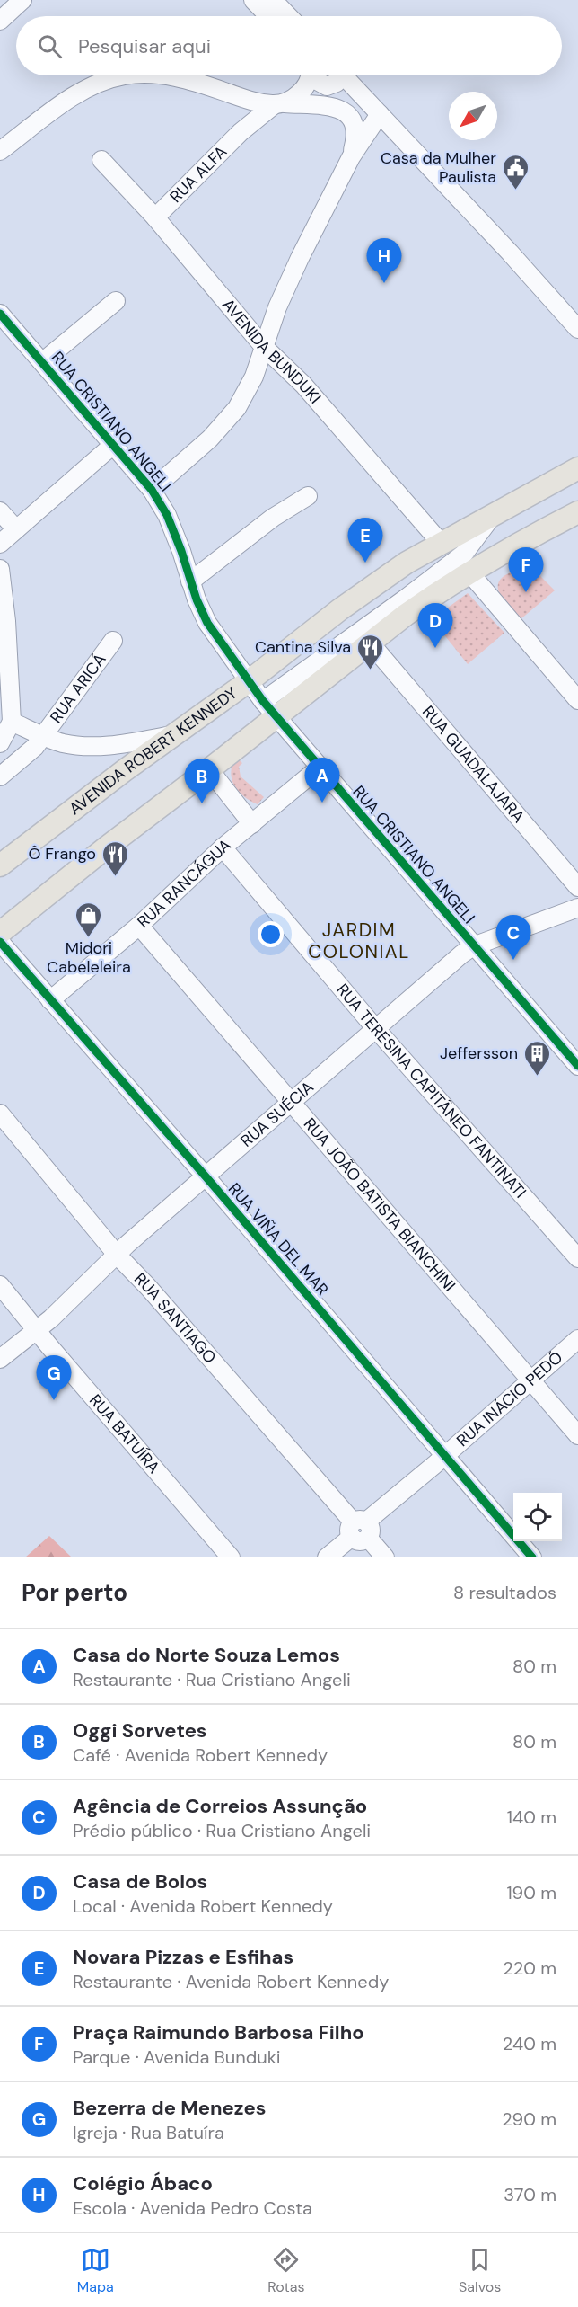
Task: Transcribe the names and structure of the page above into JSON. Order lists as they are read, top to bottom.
{
  "streets": {
    "main road": ["AVENIDA ROBERT KENNEDY"],
    "street": [
      "RUA ALFA",
      "AVENIDA BUNDUKI",
      "RUA CRISTIANO ANGELI",
      "RUA ARICÁ",
      "RUA GUADALAJARA",
      "RUA RANCÁGUA",
      "RUA TERESINA CAPITÂNEO FANTINATI",
      "RUA SUÉCIA",
      "RUA JOÃO BATISTA BIANCHINI",
      "RUA VIÑA DEL MAR",
      "RUA SANTIAGO",
      "RUA INÁCIO PEDÓ",
      "RUA BATUÍRA"
    ]
  },
  "crossings": [
    ["RUA ALFA", "AVENIDA BUNDUKI"],
    ["AVENIDA BUNDUKI", "AVENIDA ROBERT KENNEDY"],
    ["RUA CRISTIANO ANGELI", "AVENIDA ROBERT KENNEDY"],
    ["RUA CRISTIANO ANGELI", "RUA RANCÁGUA"],
    ["RUA CRISTIANO ANGELI", "RUA SUÉCIA"],
    ["AVENIDA ROBERT KENNEDY", "RUA GUADALAJARA"],
    ["RUA RANCÁGUA", "RUA TERESINA CAPITÂNEO FANTINATI"],
    ["RUA RANCÁGUA", "RUA JOÃO BATISTA BIANCHINI"],
    ["RUA RANCÁGUA", "RUA VIÑA DEL MAR"],
    ["RUA TERESINA CAPITÂNEO FANTINATI", "RUA SUÉCIA"],
    ["RUA SUÉCIA", "RUA JOÃO BATISTA BIANCHINI"],
    ["RUA SUÉCIA", "RUA VIÑA DEL MAR"],
    ["RUA SUÉCIA", "RUA SANTIAGO"],
    ["RUA SUÉCIA", "RUA BATUÍRA"],
    ["RUA JOÃO BATISTA BIANCHINI", "RUA INÁCIO PEDÓ"],
    ["RUA VIÑA DEL MAR", "RUA INÁCIO PEDÓ"],
    ["RUA SANTIAGO", "RUA INÁCIO PEDÓ"]
  ],
  "districts": ["JARDIM COLONIAL"],
  "places": {
    "public building": ["Casa da Mulher Paulista"],
    "restaurant": ["Cantina Silva", "Ô Frango"],
    "shop": ["Midori Cabeleleira"],
    "building": ["Jeffersson"]
  },
  "north": "bottom left",
  "page": {
    "search": "Pesquisar aqui",
    "pins": [
      "H",
      "E",
      "F",
      "D",
      "A",
      "B",
      "C",
      "G"
    ],
    "heading": ["Por perto", "8 resultados"],
    "list": [
      {
        "mark": "A",
        "name": "Casa do Norte Souza Lemos",
        "note": "Restaurante · Rua Cristiano Angeli",
        "value": "80 m"
      },
      {
        "mark": "B",
        "name": "Oggi Sorvetes",
        "note": "Café · Avenida Robert Kennedy",
        "value": "80 m"
      },
      {
        "mark": "C",
        "name": "Agência de Correios Assunção",
        "note": "Prédio público · Rua Cristiano Angeli",
        "value": "140 m"
      },
      {
        "mark": "D",
        "name": "Casa de Bolos",
        "note": "Local · Avenida Robert Kennedy",
        "value": "190 m"
      },
      {
        "mark": "E",
        "name": "Novara Pizzas e Esfihas",
        "note": "Restaurante · Avenida Robert Kennedy",
        "value": "220 m"
      },
      {
        "mark": "F",
        "name": "Praça Raimundo Barbosa Filho",
        "note": "Parque · Avenida Bunduki",
        "value": "240 m"
      },
      {
        "mark": "G",
        "name": "Bezerra de Menezes",
        "note": "Igreja · Rua Batuíra",
        "value": "290 m"
      },
      {
        "mark": "H",
        "name": "Colégio Ábaco",
        "note": "Escola · Avenida Pedro Costa",
        "value": "370 m"
      }
    ],
    "nav": ["Mapa", "Rotas", "Salvos"]
  }
}
